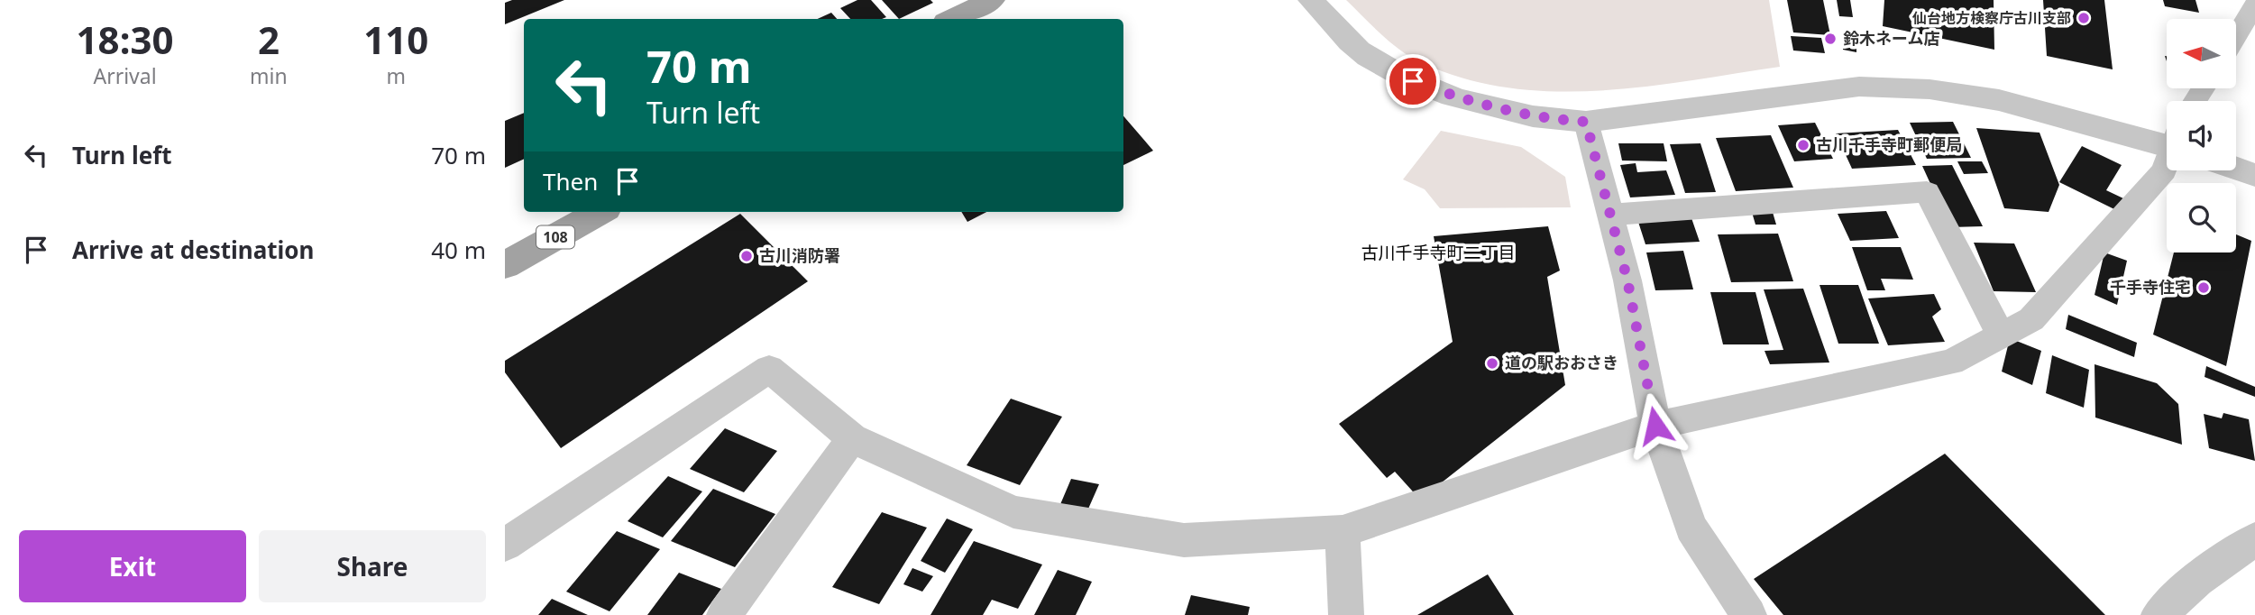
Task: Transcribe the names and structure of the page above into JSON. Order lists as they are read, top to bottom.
{
  "streets": {
    "highway": ["108"]
  },
  "districts": ["古川千手寺町二丁目"],
  "places": [
    "仙台地方検察庁古川支部",
    "鈴木ネーム店",
    "古川千手寺町郵便局",
    "古川消防署",
    "千手寺住宅",
    "道の駅おおさき"
  ],
  "north": "left",
  "page": {
    "eta": [
      "18:30",
      "Arrival",
      "2",
      "min",
      "110",
      "m"
    ],
    "turn": ["70 m", "Turn left"],
    "list": [
      {
        "name": "Turn left",
        "value": "70 m"
      },
      {
        "name": "Arrive at destination",
        "value": "40 m"
      }
    ],
    "then": "Then",
    "buttons": ["Exit", "Share"]
  }
}
